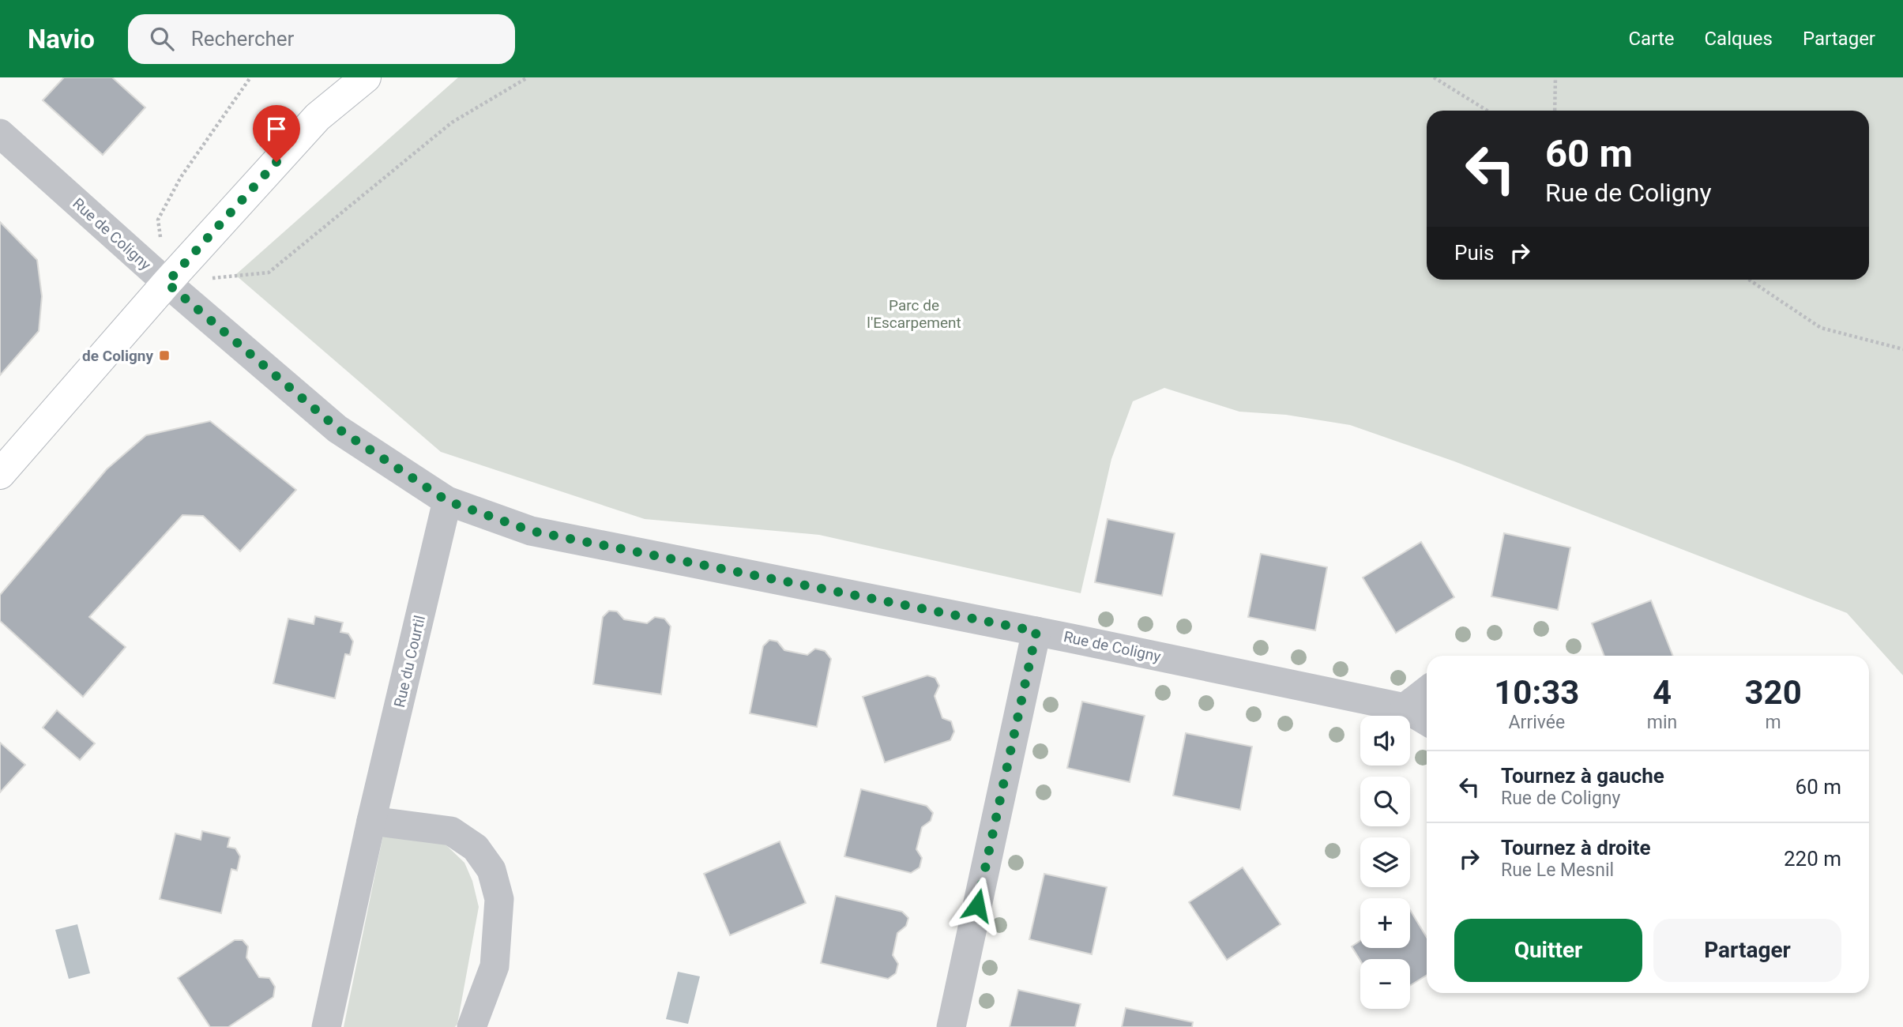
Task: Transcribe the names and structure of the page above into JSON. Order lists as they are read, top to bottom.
{
  "streets": {
    "street": ["Rue de Coligny", "Rue du Courtil"]
  },
  "crossings": [
    ["Rue de Coligny", "Rue du Courtil"]
  ],
  "parks": ["Parc de l'Escarpement"],
  "places": {
    "transit": ["de Coligny"]
  },
  "page": {
    "header": "Navio",
    "search": "Rechercher",
    "nav": ["Carte", "Calques", "Partager"],
    "turn": ["60 m", "Rue de Coligny"],
    "then": "Puis",
    "eta": [
      "10:33",
      "Arrivée",
      "4",
      "min",
      "320",
      "m"
    ],
    "map_buttons": ["+", "−"],
    "list": [
      {
        "name": "Tournez à gauche",
        "note": "Rue de Coligny",
        "value": "60 m"
      },
      {
        "name": "Tournez à droite",
        "note": "Rue Le Mesnil",
        "value": "220 m"
      }
    ],
    "buttons": ["Quitter", "Partager"]
  }
}
